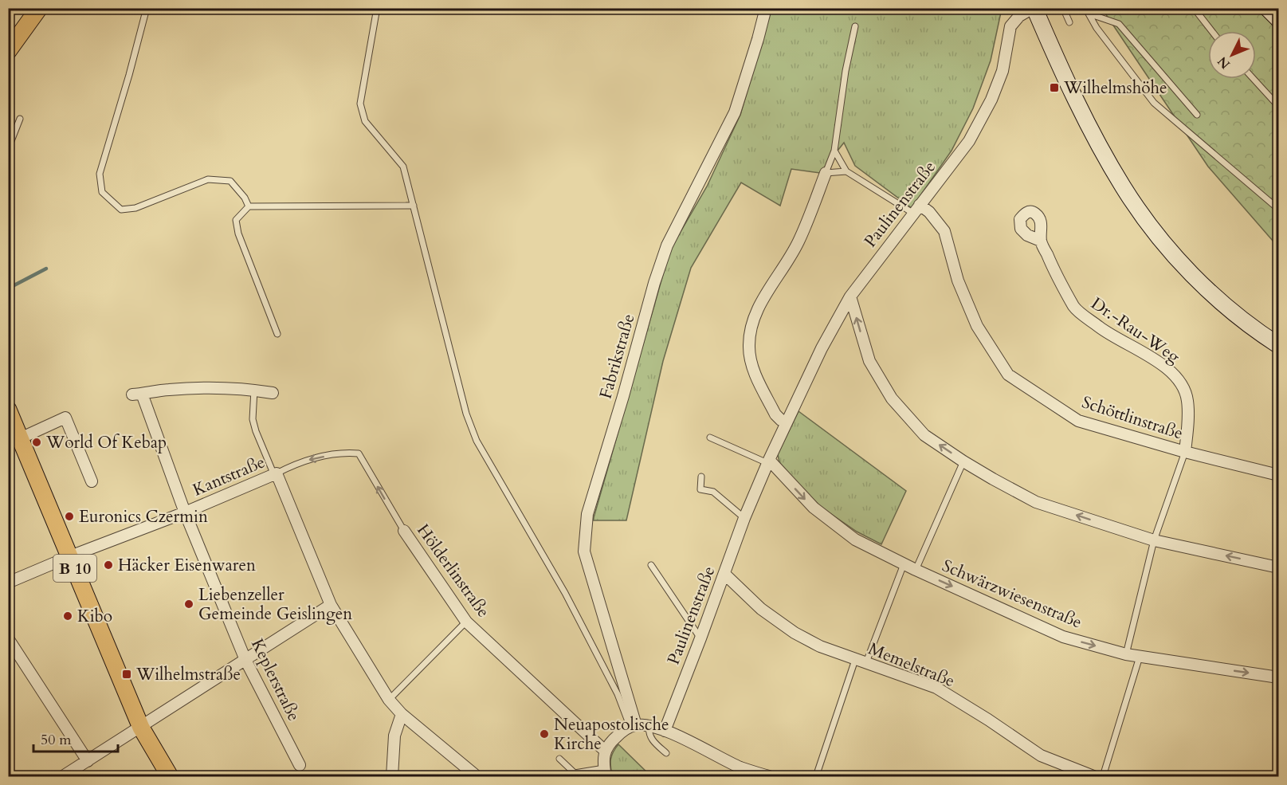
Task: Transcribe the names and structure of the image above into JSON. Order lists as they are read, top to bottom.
{
  "streets": {
    "main road": ["B 10"],
    "street": [
      "Paulinenstraße",
      "Dr.-Rau-Weg",
      "Fabrikstraße",
      "Schöttlinstraße",
      "Kantstraße",
      "Hölderlinstraße",
      "Schwärzwiesenstraße",
      "Memelstraße",
      "Keplerstraße"
    ]
  },
  "crossings": [
    ["Paulinenstraße", "Schöttlinstraße"],
    ["Paulinenstraße", "Schwärzwiesenstraße"],
    ["Paulinenstraße", "Memelstraße"],
    ["Dr.-Rau-Weg", "Schöttlinstraße"],
    ["Kantstraße", "B 10"],
    ["Kantstraße", "Hölderlinstraße"],
    ["Kantstraße", "Keplerstraße"]
  ],
  "one_way": ["Schwärzwiesenstraße"],
  "places": {
    "transit": ["Wilhelmshöhe", "Wilhelmstraße"],
    "other": [
      "World Of Kebap",
      "Euronics Czermin",
      "Häcker Eisenwaren",
      "Liebenzeller Gemeinde Geislingen",
      "Kibo",
      "Neuapostolische Kirche"
    ]
  },
  "scale_bar": "50 m",
  "north": "bottom left"
}
